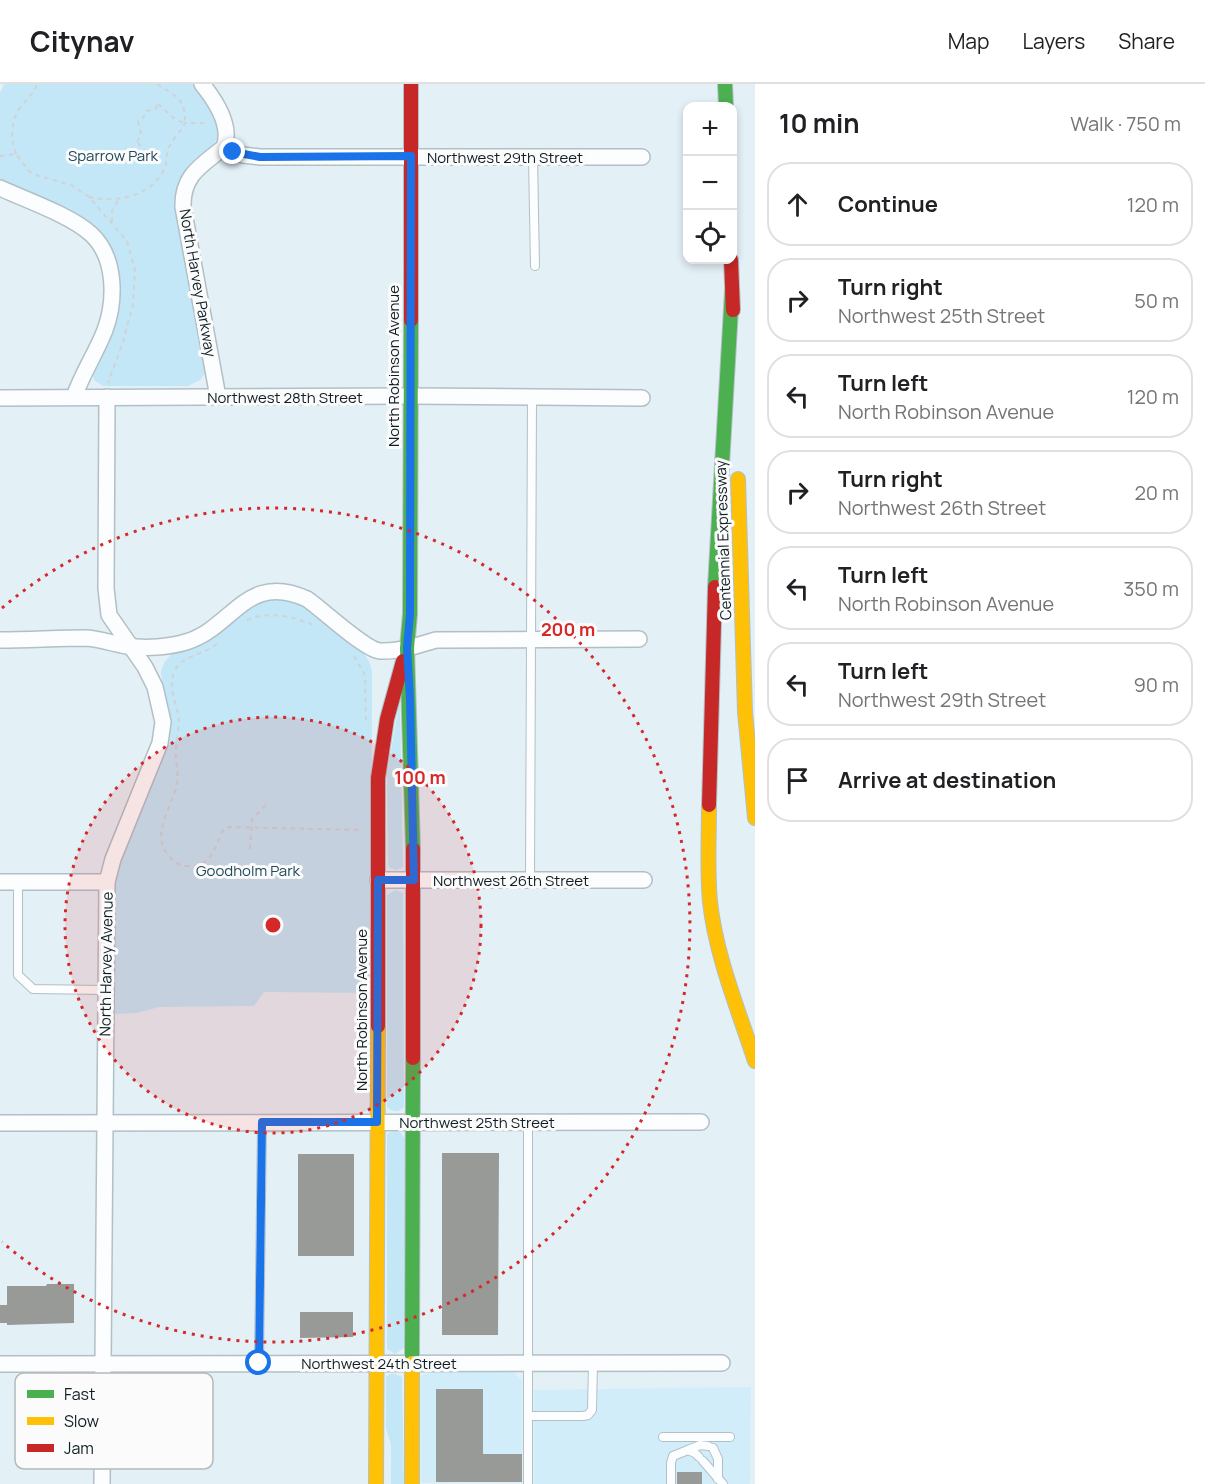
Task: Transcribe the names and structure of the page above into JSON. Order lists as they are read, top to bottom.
{
  "streets": {
    "main road": ["North Robinson Avenue", "Centennial Expressway"],
    "street": [
      "Northwest 29th Street",
      "North Harvey Parkway",
      "Northwest 28th Street",
      "Northwest 26th Street",
      "North Harvey Avenue",
      "Northwest 25th Street",
      "Northwest 24th Street"
    ]
  },
  "crossings": [
    ["Northwest 29th Street", "North Harvey Parkway"],
    ["Northwest 29th Street", "North Robinson Avenue"],
    ["North Harvey Parkway", "Northwest 28th Street"],
    ["North Robinson Avenue", "Northwest 28th Street"],
    ["North Robinson Avenue", "Northwest 26th Street"],
    ["North Robinson Avenue", "Northwest 25th Street"],
    ["North Robinson Avenue", "Northwest 24th Street"],
    ["Northwest 28th Street", "North Harvey Avenue"],
    ["North Harvey Avenue", "Northwest 25th Street"],
    ["North Harvey Avenue", "Northwest 24th Street"]
  ],
  "parks": ["Sparrow Park", "Goodholm Park"],
  "legend": ["Fast", "Slow", "Jam"],
  "page": {
    "header": "Citynav",
    "nav": ["Map", "Layers", "Share"],
    "heading": ["10 min", "Walk · 750 m"],
    "map_buttons": ["+", "−"],
    "list": [
      ["Continue", "120 m"],
      ["Turn right", "Northwest 25th Street", "50 m"],
      ["Turn left", "North Robinson Avenue", "120 m"],
      ["Turn right", "Northwest 26th Street", "20 m"],
      ["Turn left", "North Robinson Avenue", "350 m"],
      ["Turn left", "Northwest 29th Street", "90 m"],
      "Arrive at destination"
    ]
  },
  "rings": ["200 m", "100 m"]
}
